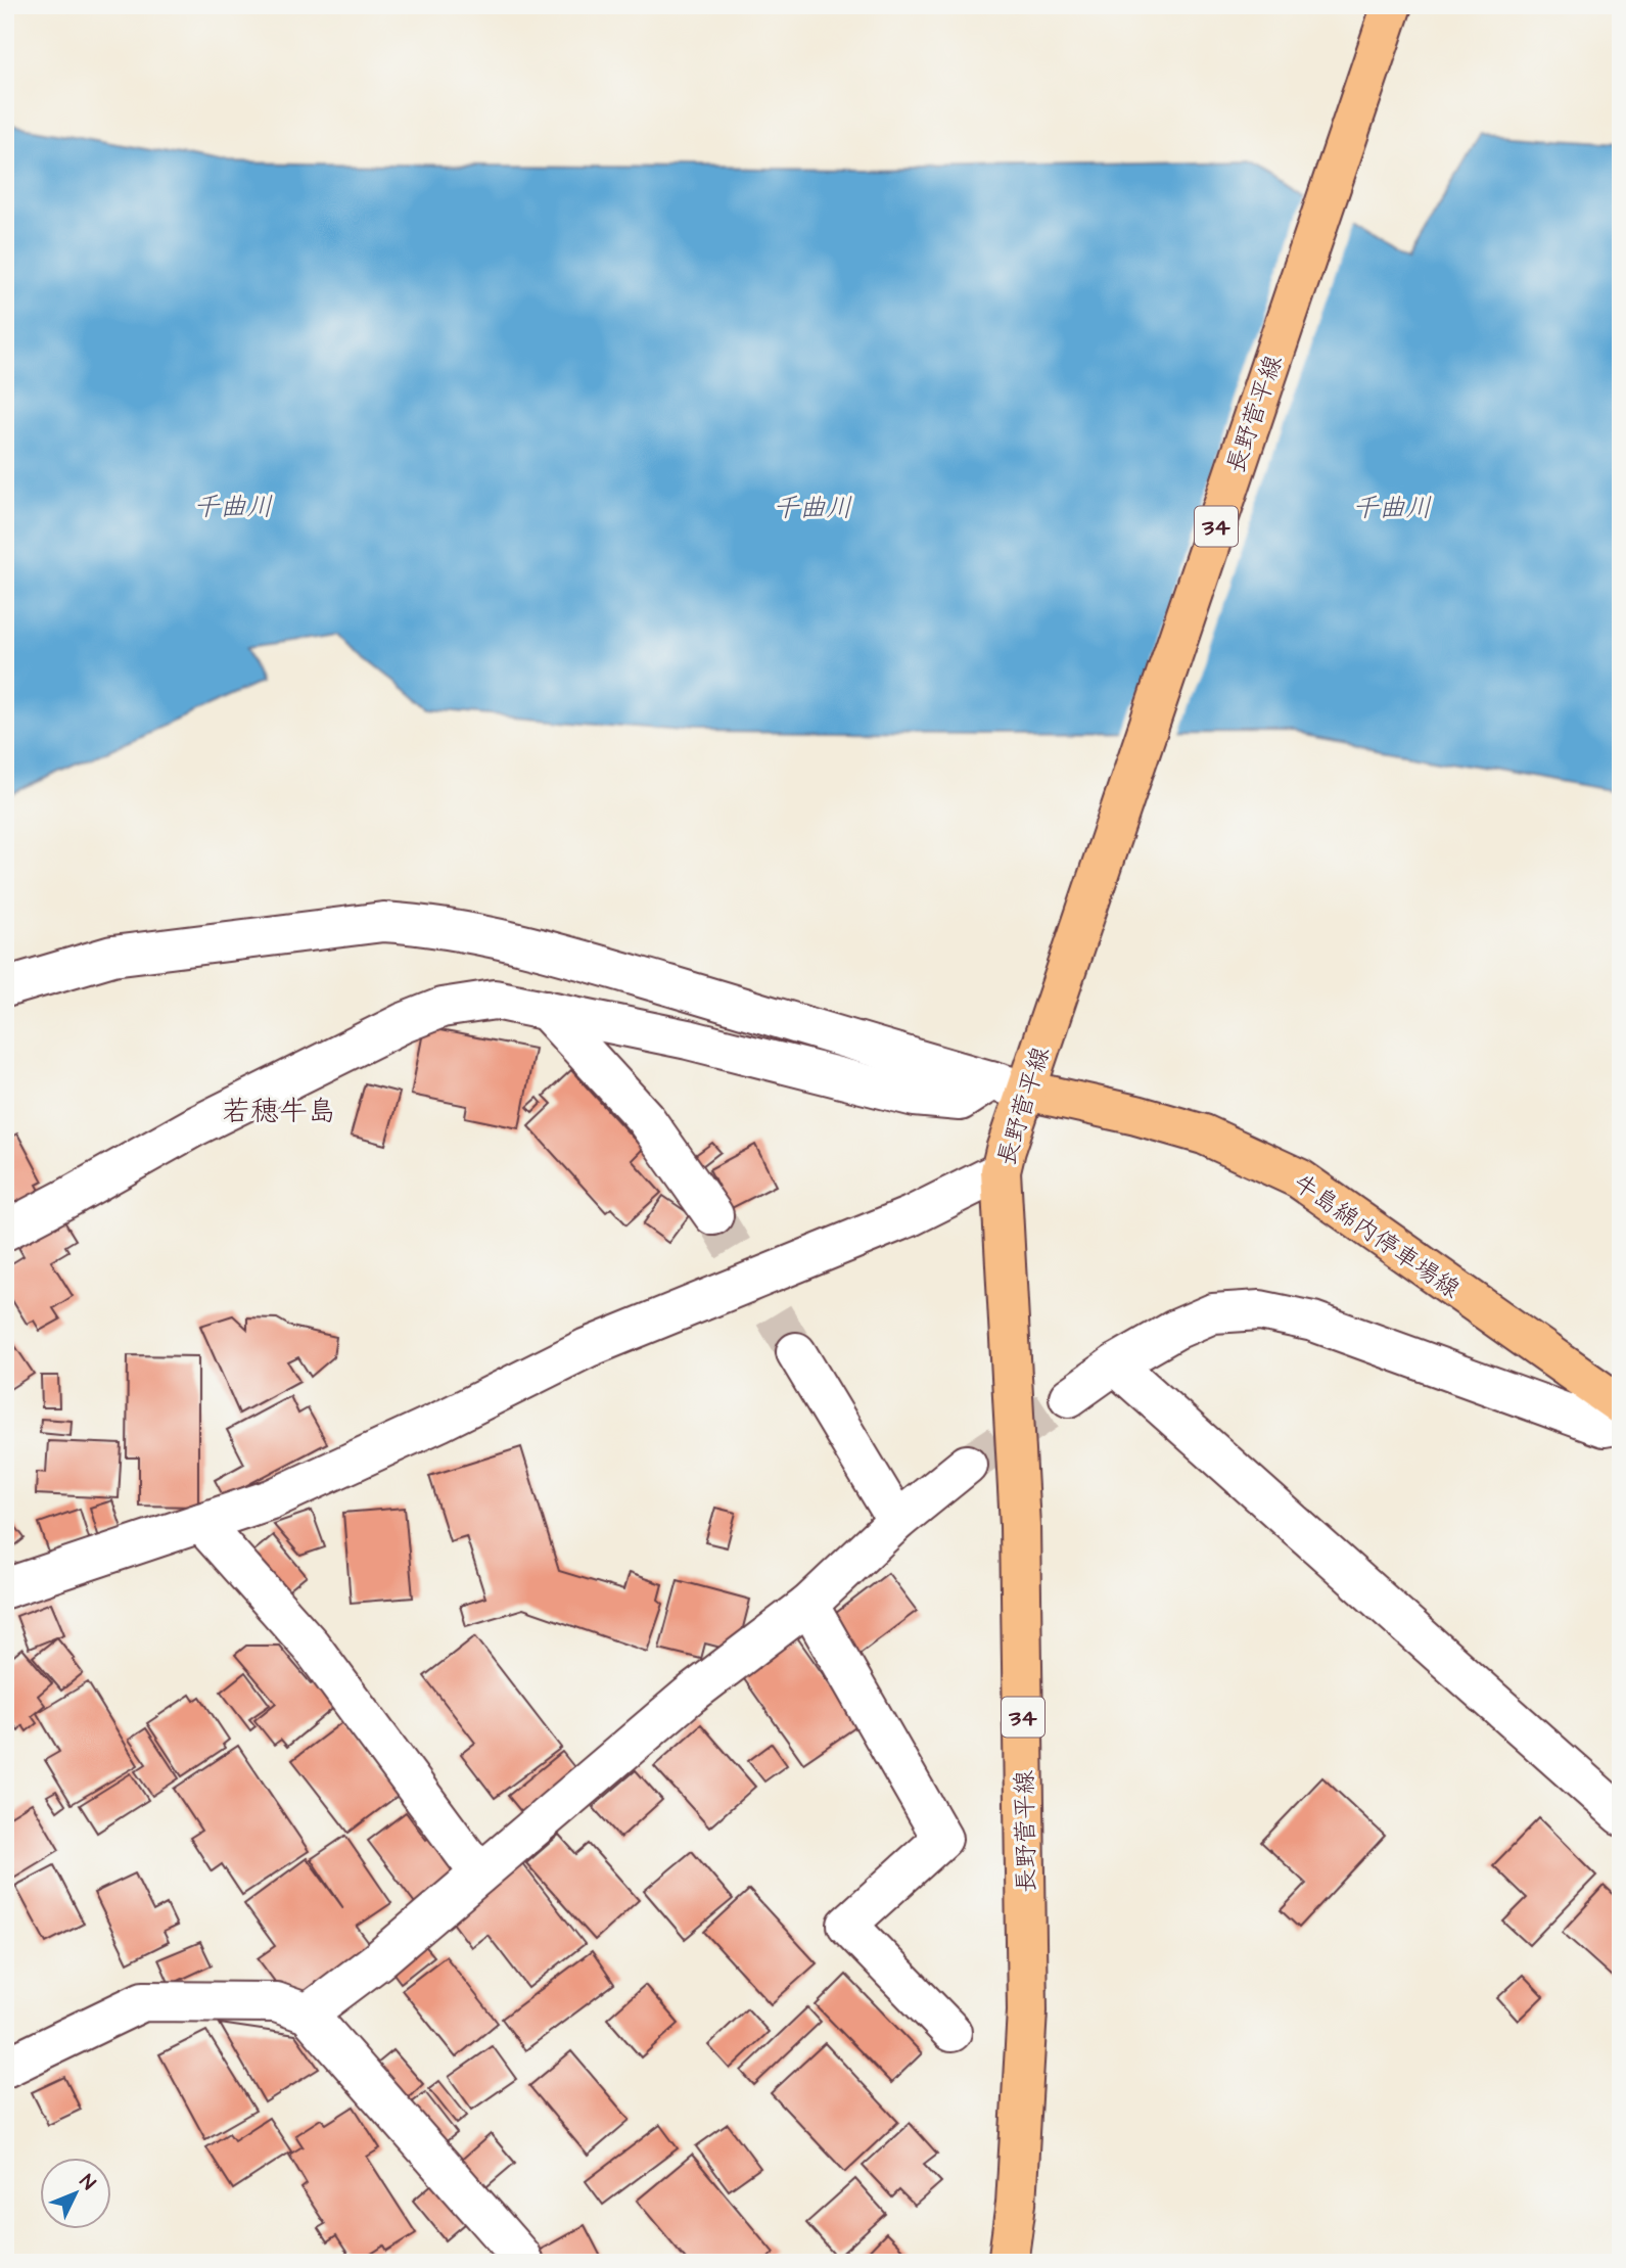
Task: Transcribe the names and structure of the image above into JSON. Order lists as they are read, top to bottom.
{
  "streets": {
    "main road": ["長野菅平線", "34", "牛島綿内停車場線"]
  },
  "crossings": [
    ["長野菅平線", "牛島綿内停車場線"]
  ],
  "districts": ["若穂牛島"],
  "water": ["千曲川"],
  "north": "top right"
}
